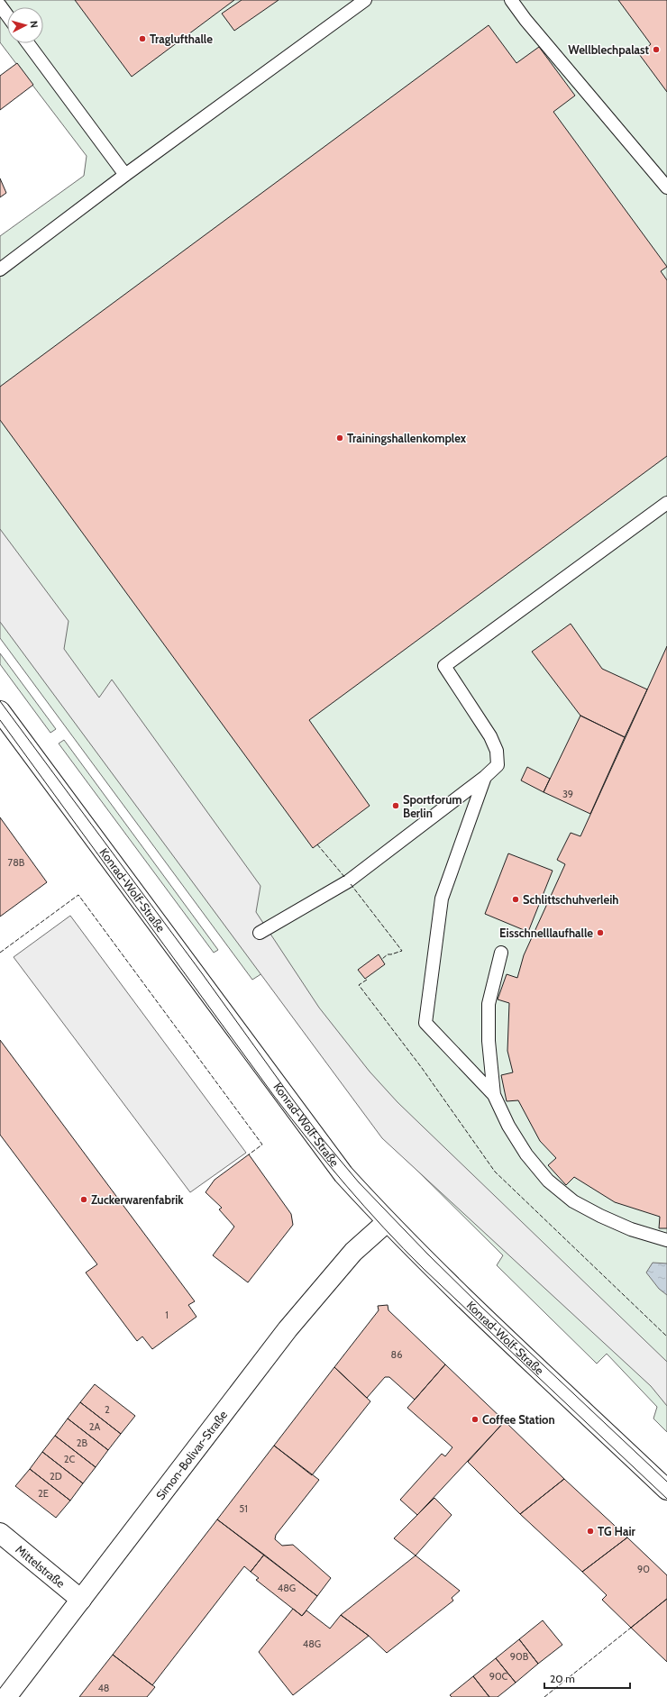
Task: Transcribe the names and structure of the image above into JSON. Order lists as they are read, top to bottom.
{
  "streets": {
    "main road": ["Konrad-Wolf-Straße", "Simon-Bolivar-Straße", "Mittelstraße"]
  },
  "crossings": [
    ["Konrad-Wolf-Straße", "Simon-Bolivar-Straße"],
    ["Simon-Bolivar-Straße", "Mittelstraße"]
  ],
  "places": [
    "Traglufthalle",
    "Wellblechpalast",
    "Trainingshallenkomplex",
    "Sportforum Berlin",
    "Schlittschuhverleih",
    "Eisschnelllaufhalle",
    "Zuckerwarenfabrik",
    "Coffee Station",
    "TG Hair"
  ],
  "house_numbers": [
    "39",
    "78B",
    "1",
    "86",
    "2",
    "2A",
    "2B",
    "2C",
    "2D",
    "2E",
    "51",
    "90",
    "48G",
    "48G",
    "90B",
    "90C",
    "48"
  ],
  "scale_bar": "20 m",
  "north": "right"
}
